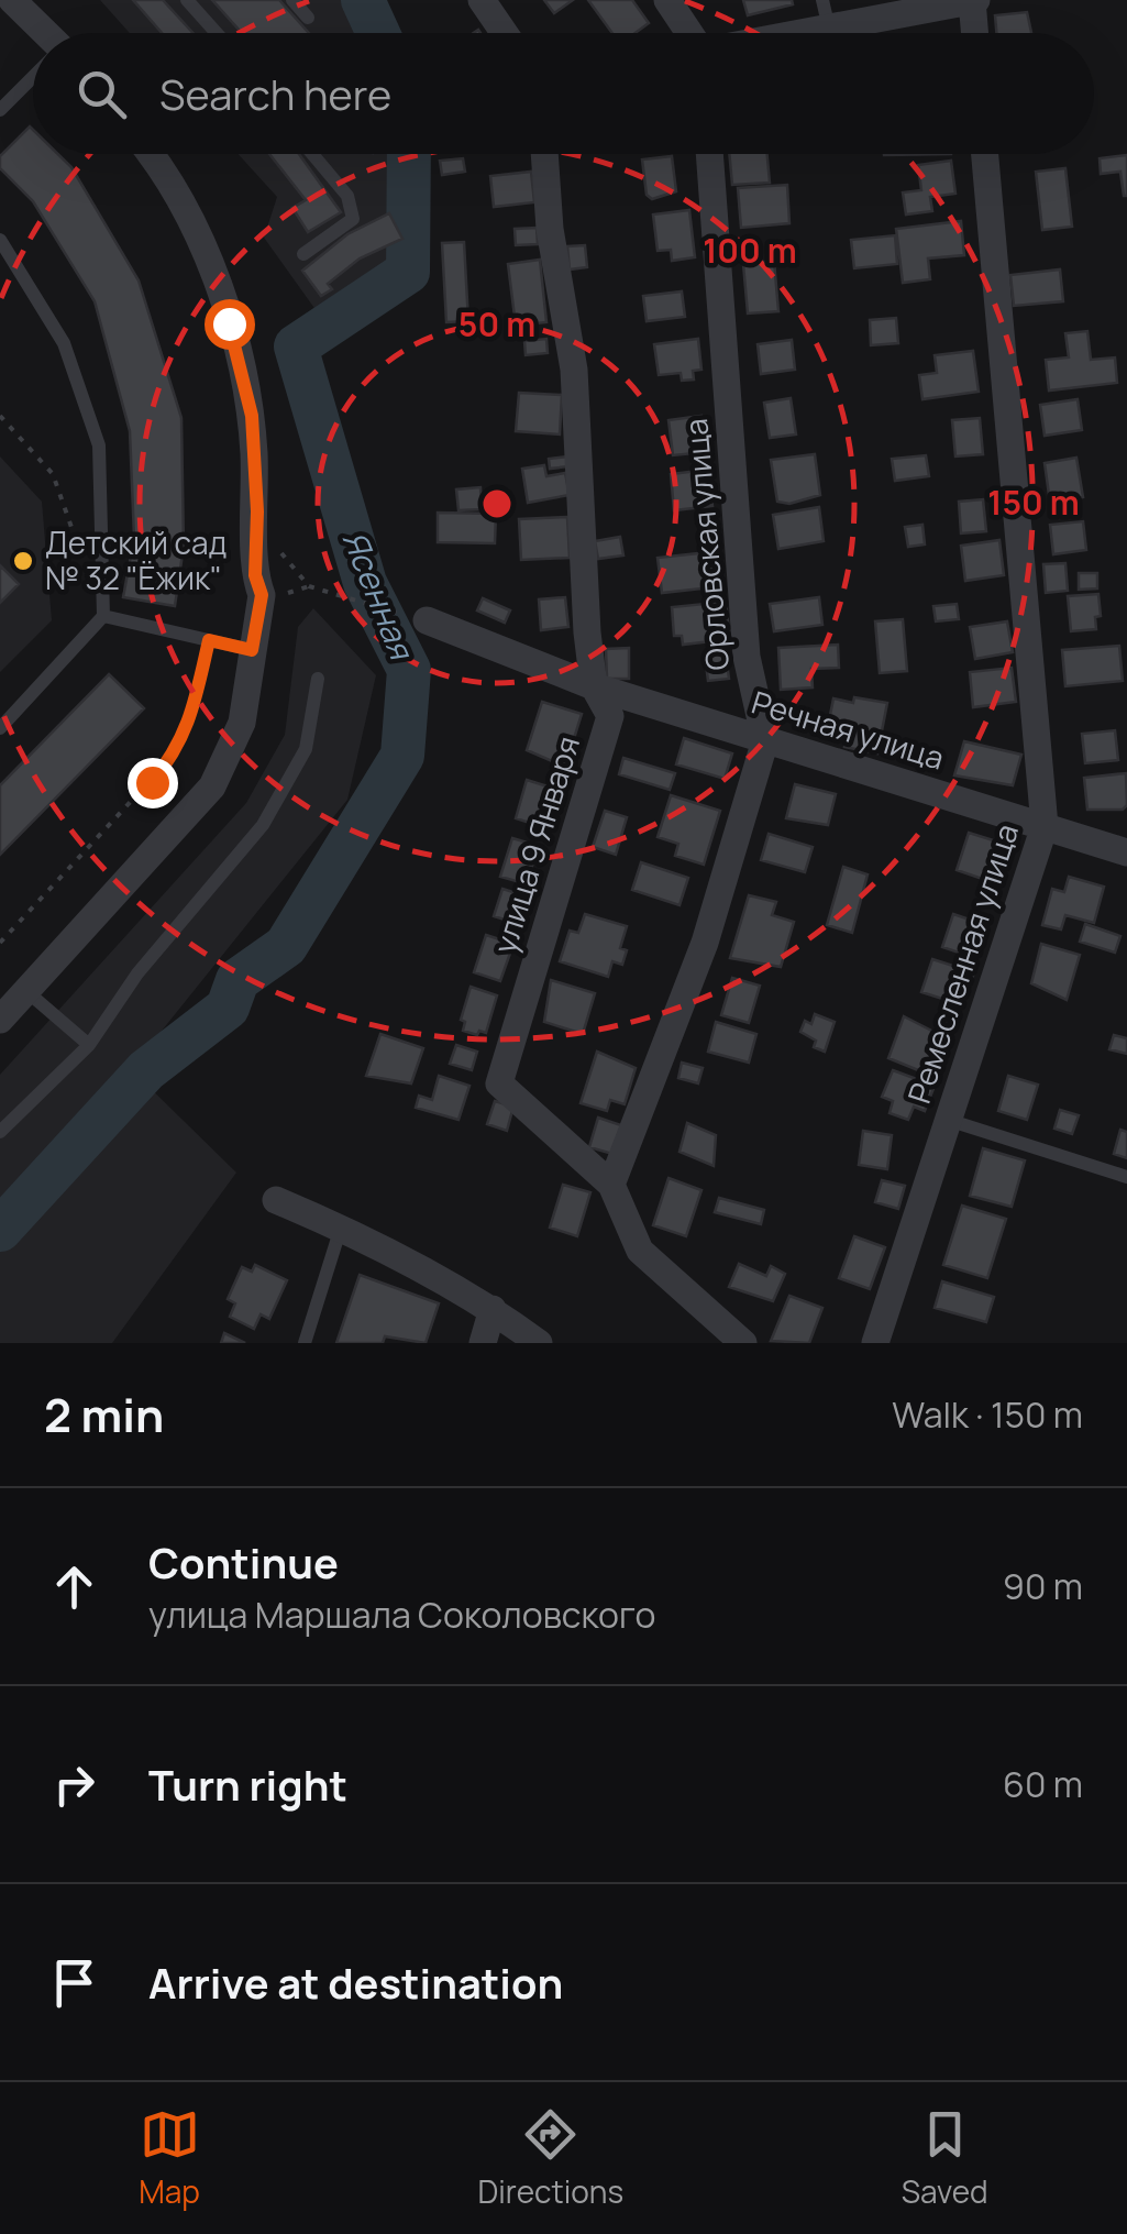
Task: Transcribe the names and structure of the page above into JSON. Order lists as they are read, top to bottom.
{
  "streets": {
    "street": [
      "Орловская улица",
      "Речная улица",
      "улица 9 Января",
      "Ремесленная улица"
    ]
  },
  "crossings": [
    ["Орловская улица", "Речная улица"],
    ["Орловская улица", "улица 9 Января"],
    ["Речная улица", "улица 9 Января"],
    ["Речная улица", "Ремесленная улица"]
  ],
  "water": ["Ясенная"],
  "places": ["Детский сад № 32 \"Ёжик\""],
  "page": {
    "search": "Search here",
    "heading": ["2 min", "Walk · 150 m"],
    "list": [
      ["Continue", "улица Маршала Соколовского", "90 m"],
      ["Turn right", "60 m"],
      "Arrive at destination"
    ],
    "nav": ["Map", "Directions", "Saved"]
  },
  "rings": ["100 m", "50 m", "150 m"]
}
